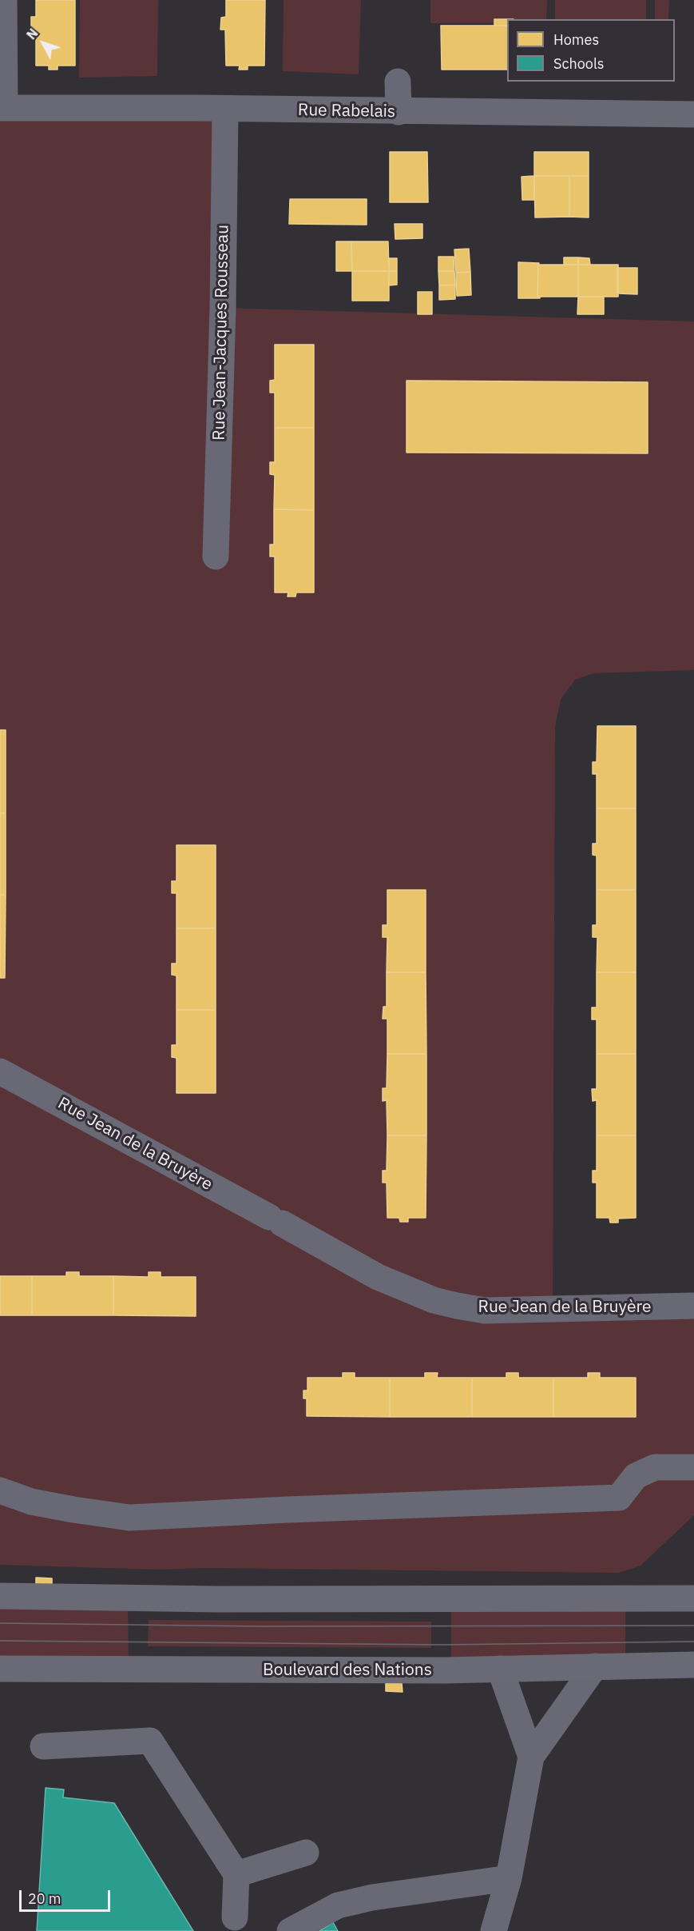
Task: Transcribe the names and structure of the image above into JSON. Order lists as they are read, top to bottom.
{
  "streets": {
    "main road": ["Boulevard des Nations"],
    "street": ["Rue Rabelais", "Rue Jean-Jacques Rousseau", "Rue Jean de la Bruyère"]
  },
  "crossings": [
    ["Rue Rabelais", "Rue Jean-Jacques Rousseau"]
  ],
  "legend": ["Homes", "Schools"],
  "scale_bar": "20 m",
  "north": "top left"
}
